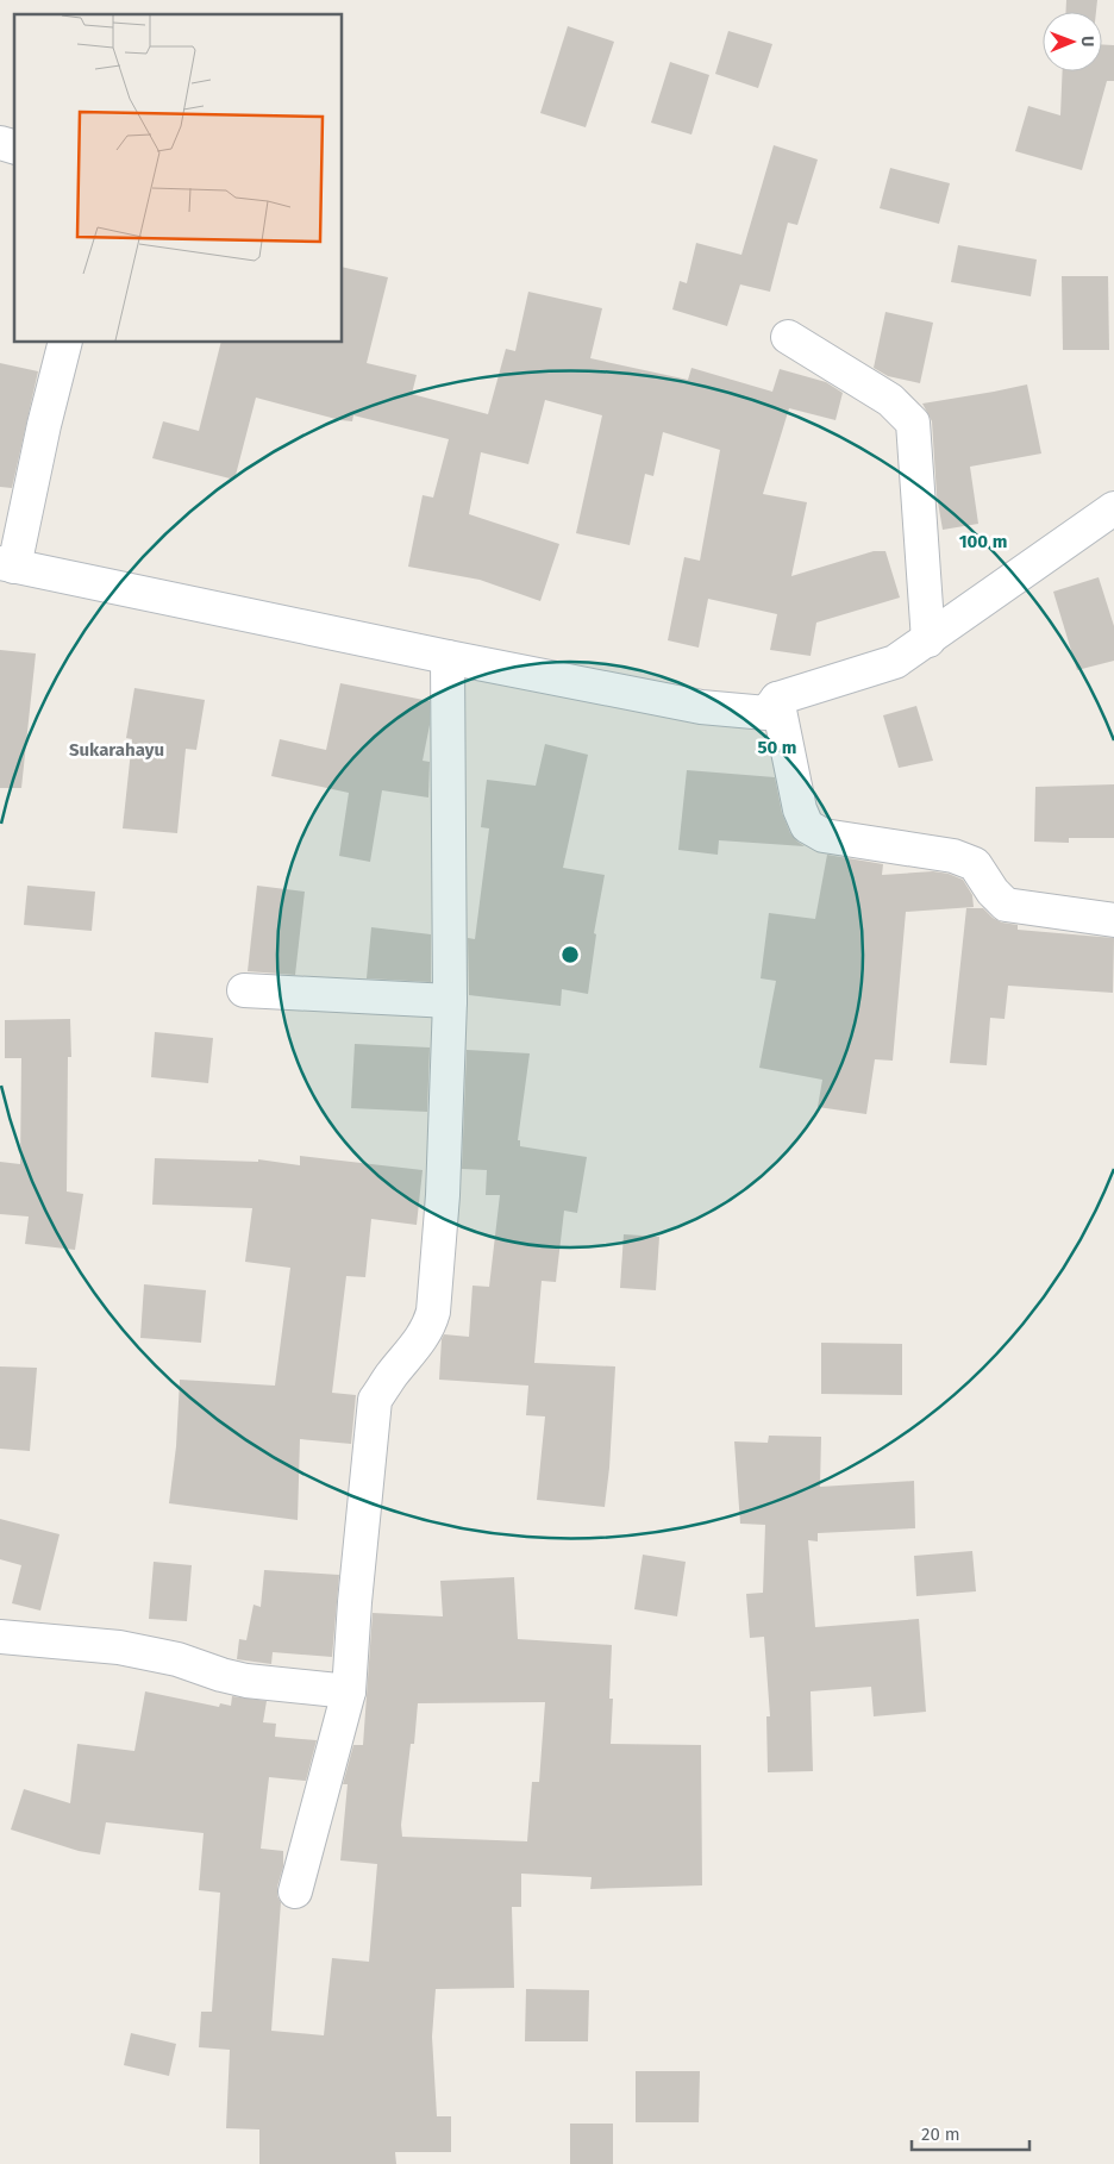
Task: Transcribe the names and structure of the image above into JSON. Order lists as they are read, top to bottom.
{
  "districts": ["Sukarahayu"],
  "scale_bar": "20 m",
  "north": "right",
  "rings": ["100 m", "50 m"]
}
